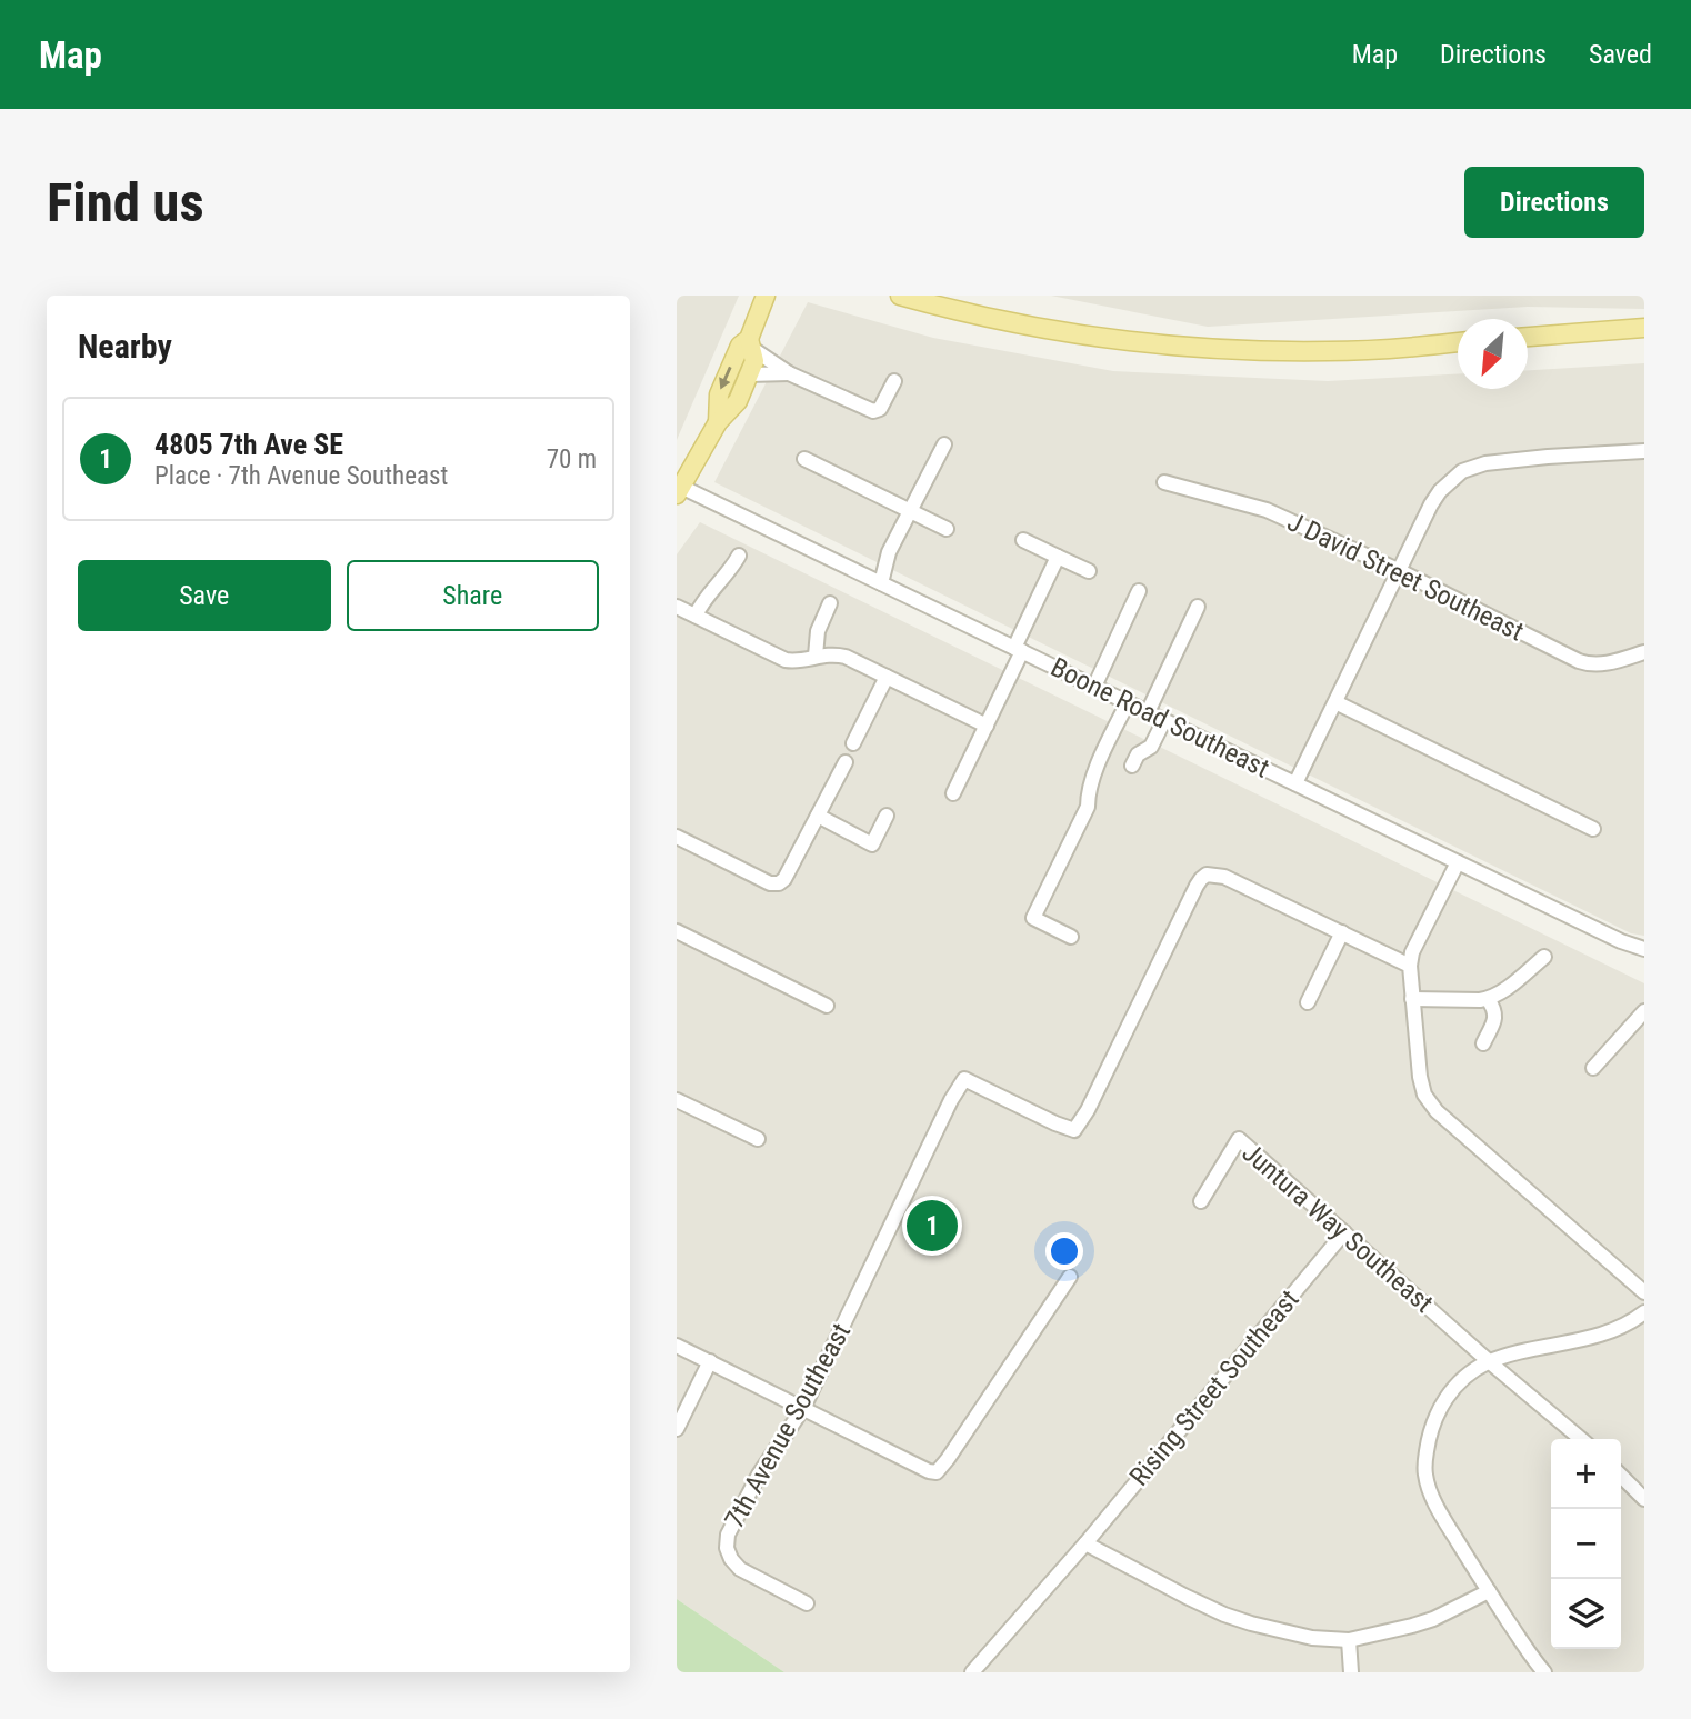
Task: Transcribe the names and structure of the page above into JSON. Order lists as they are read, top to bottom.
{
  "streets": {
    "street": [
      "J David Street Southeast",
      "Boone Road Southeast",
      "Juntura Way Southeast",
      "Rising Street Southeast",
      "7th Avenue Southeast"
    ]
  },
  "crossings": [
    ["Juntura Way Southeast", "Rising Street Southeast"]
  ],
  "north": "bottom left",
  "page": {
    "header": "Map",
    "nav": ["Map", "Directions", "Saved"],
    "buttons": [
      "Directions",
      ["Save", "Share"]
    ],
    "title": "Find us",
    "heading": "Nearby",
    "list": [
      {
        "mark": "1",
        "name": "4805 7th Ave SE",
        "note": "Place · 7th Avenue Southeast",
        "value": "70 m"
      }
    ],
    "pins": "1",
    "map_buttons": ["+", "−"]
  }
}
